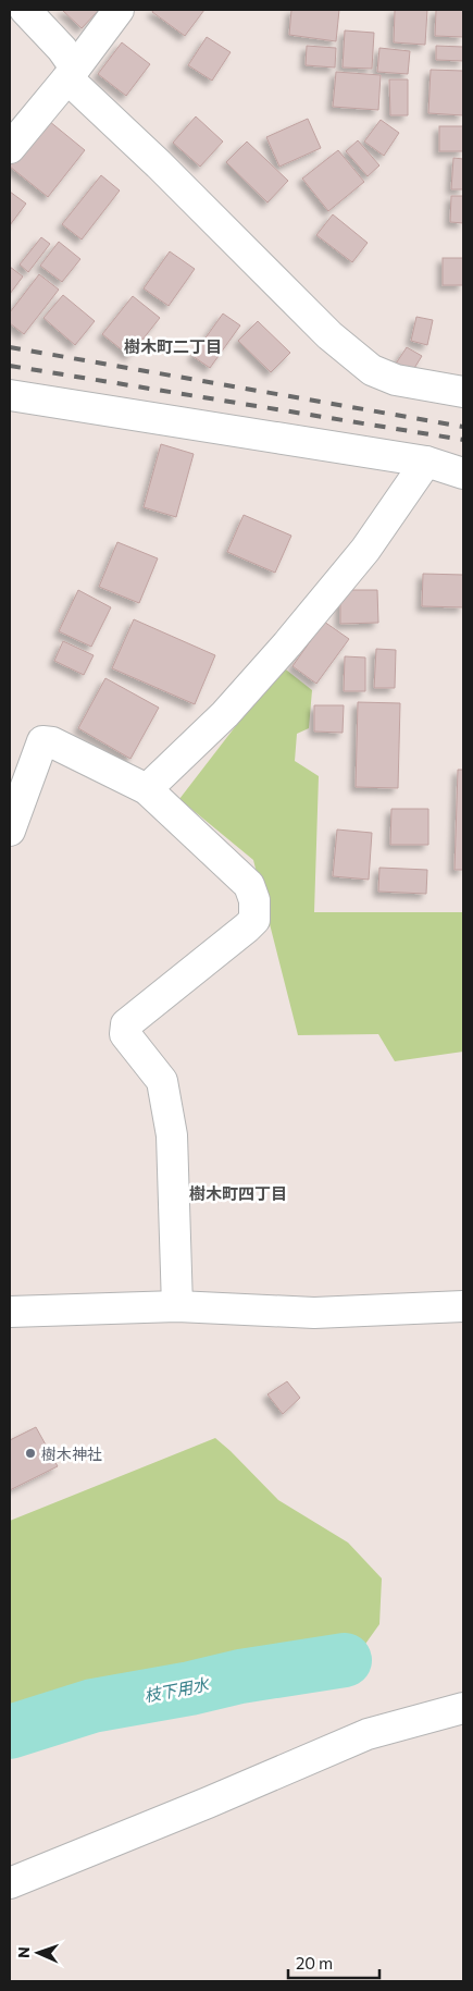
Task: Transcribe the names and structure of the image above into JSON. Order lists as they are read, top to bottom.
{
  "districts": ["樹木町二丁目", "樹木町四丁目"],
  "water": ["枝下用水"],
  "places": ["樹木神社"],
  "scale_bar": "20 m",
  "north": "left"
}
